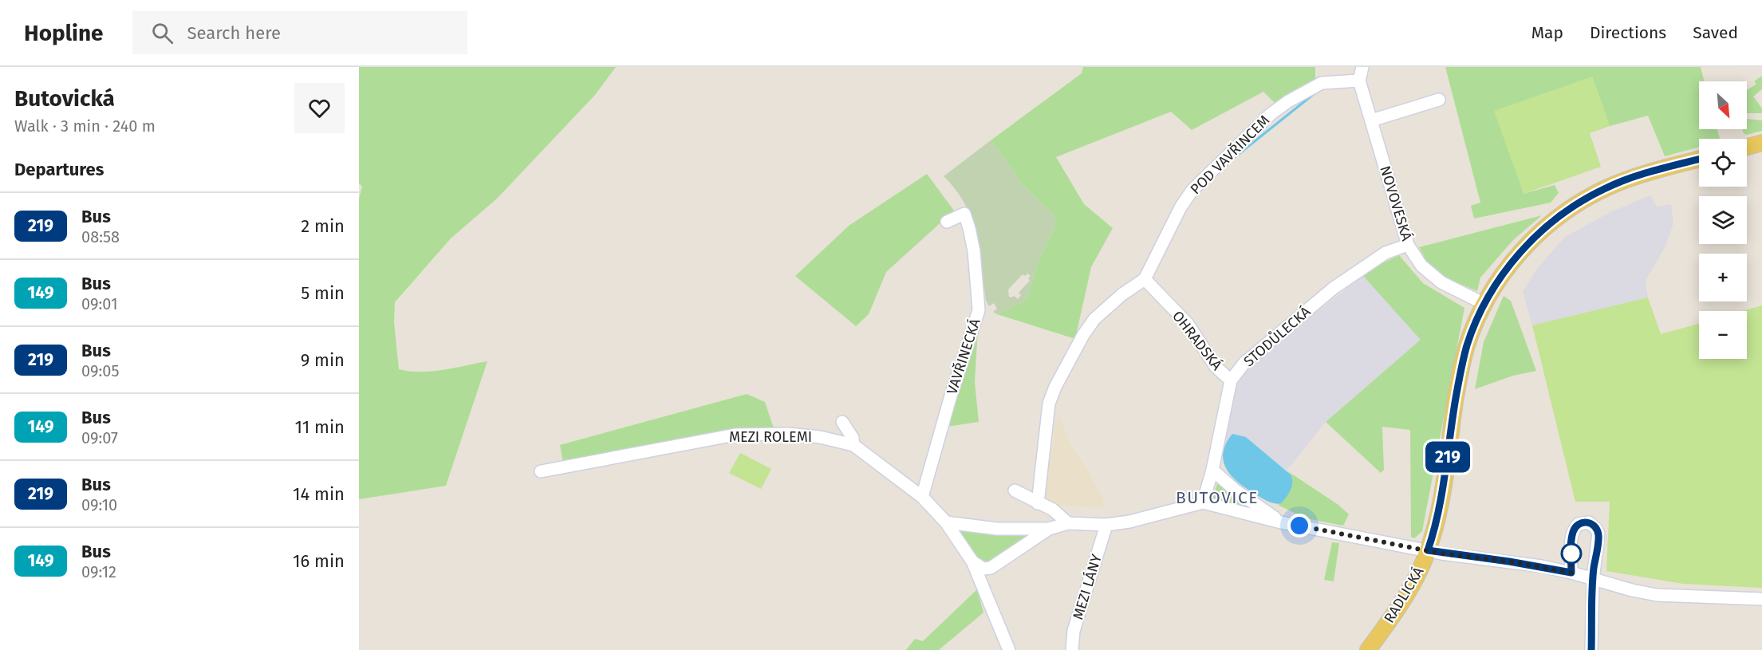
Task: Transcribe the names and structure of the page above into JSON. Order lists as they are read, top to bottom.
{
  "streets": {
    "main road": ["RADLICKÁ"],
    "street": [
      "POD VAVŘINCEM",
      "NOVOVESKÁ",
      "STODŮLECKÁ",
      "OHRADSKÁ",
      "VAVŘINECKÁ",
      "MEZI ROLEMI",
      "MEZI LÁNY"
    ]
  },
  "crossings": [
    ["POD VAVŘINCEM", "NOVOVESKÁ"],
    ["POD VAVŘINCEM", "OHRADSKÁ"],
    ["NOVOVESKÁ", "STODŮLECKÁ"],
    ["NOVOVESKÁ", "RADLICKÁ"],
    ["STODŮLECKÁ", "OHRADSKÁ"],
    ["VAVŘINECKÁ", "MEZI ROLEMI"]
  ],
  "districts": ["BUTOVICE"],
  "lines": ["bus line 219"],
  "north": "bottom right",
  "page": {
    "header": "Hopline",
    "search": "Search here",
    "nav": ["Map", "Directions", "Saved"],
    "heading": [
      ["Butovická", "Walk · 3 min · 240 m"],
      "Departures"
    ],
    "on_map": "219",
    "map_buttons": ["+", "−"],
    "list": [
      {
        "mark": "219",
        "name": "Bus",
        "note": "08:58",
        "value": "2 min"
      },
      {
        "mark": "149",
        "name": "Bus",
        "note": "09:01",
        "value": "5 min"
      },
      {
        "mark": "219",
        "name": "Bus",
        "note": "09:05",
        "value": "9 min"
      },
      {
        "mark": "149",
        "name": "Bus",
        "note": "09:07",
        "value": "11 min"
      },
      {
        "mark": "219",
        "name": "Bus",
        "note": "09:10",
        "value": "14 min"
      },
      {
        "mark": "149",
        "name": "Bus",
        "note": "09:12",
        "value": "16 min"
      }
    ]
  }
}
